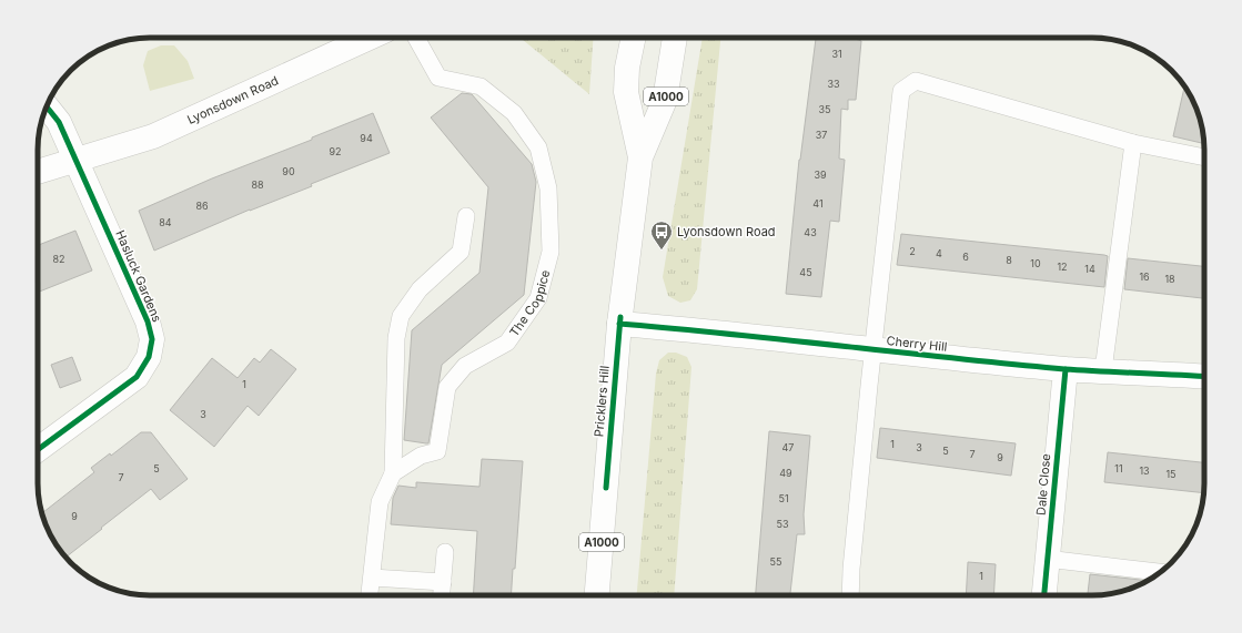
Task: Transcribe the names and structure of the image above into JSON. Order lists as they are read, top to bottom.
{
  "streets": {
    "street": [
      "A1000",
      "Lyonsdown Road",
      "Hasluck Gardens",
      "Cherry Hill",
      "Pricklers Hill",
      "Dale Close"
    ],
    "lane": ["The Coppice"]
  },
  "crossings": [
    ["Lyonsdown Road", "Hasluck Gardens"],
    ["Cherry Hill", "Pricklers Hill"],
    ["Cherry Hill", "Dale Close"]
  ],
  "places": {
    "bus stop": ["Lyonsdown Road"]
  },
  "house_numbers": [
    "31",
    "33",
    "35",
    "37",
    "94",
    "92",
    "90",
    "39",
    "88",
    "41",
    "86",
    "84",
    "43",
    "2",
    "4",
    "6",
    "82",
    "8",
    "10",
    "12",
    "14",
    "45",
    "16",
    "18",
    "1",
    "3",
    "1",
    "47",
    "3",
    "5",
    "7",
    "9",
    "5",
    "11",
    "13",
    "49",
    "15",
    "7",
    "51",
    "9",
    "53",
    "55",
    "1"
  ]
}
